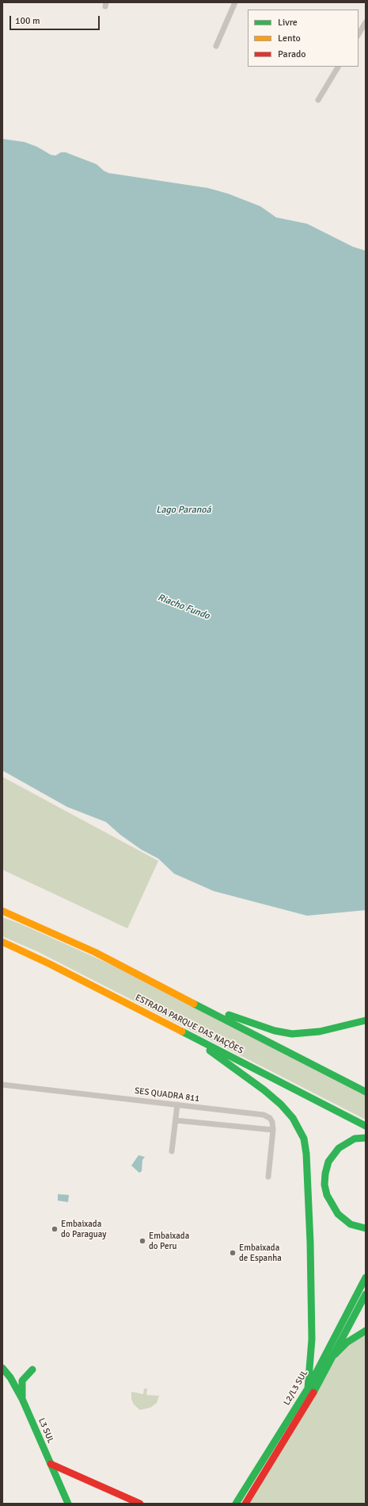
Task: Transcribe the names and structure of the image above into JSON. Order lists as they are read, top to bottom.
{
  "streets": {
    "main road": ["ESTRADA PARQUE DAS NAÇÕES", "L2/L3 SUL", "L3 SUL"],
    "street": ["SES QUADRA 811"]
  },
  "water": ["Lago Paranoá", "Riacho Fundo"],
  "places": ["Embaixada do Paraguay", "Embaixada do Peru", "Embaixada de Espanha"],
  "legend": ["Livre", "Lento", "Parado"],
  "scale_bar": "100 m"
}
